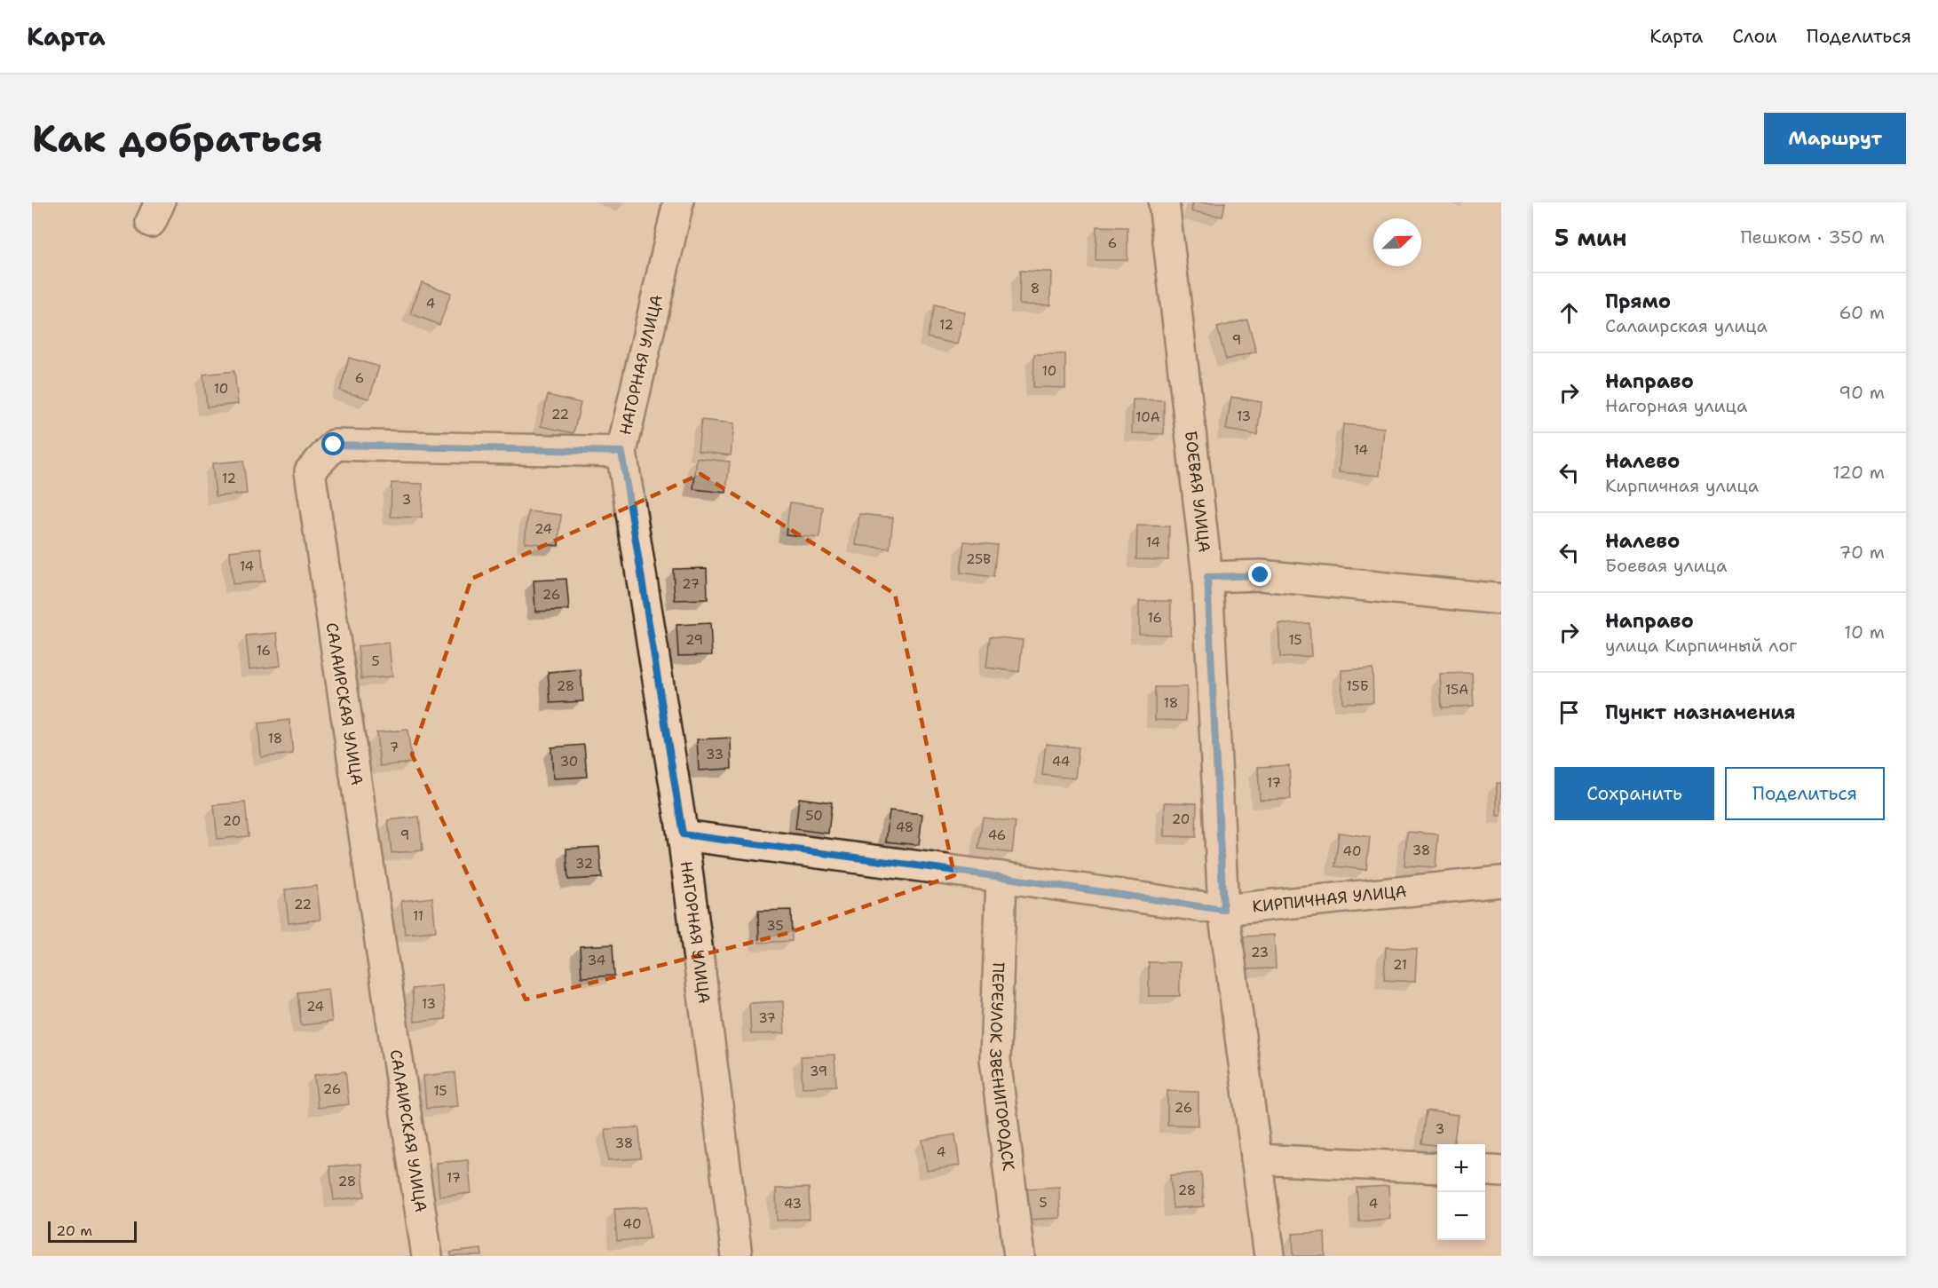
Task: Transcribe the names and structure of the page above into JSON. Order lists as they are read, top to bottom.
{
  "streets": {
    "street": [
      "НАГОРНАЯ УЛИЦА",
      "БОЕВАЯ УЛИЦА",
      "САЛАИРСКАЯ УЛИЦА",
      "КИРПИЧНАЯ УЛИЦА",
      "ПЕРЕУЛОК ЗВЕНИГОРОДСК"
    ]
  },
  "crossings": [
    ["НАГОРНАЯ УЛИЦА", "САЛАИРСКАЯ УЛИЦА"],
    ["НАГОРНАЯ УЛИЦА", "КИРПИЧНАЯ УЛИЦА"],
    ["БОЕВАЯ УЛИЦА", "КИРПИЧНАЯ УЛИЦА"],
    ["КИРПИЧНАЯ УЛИЦА", "ПЕРЕУЛОК ЗВЕНИГОРОДСК"]
  ],
  "house_numbers": [
    "6",
    "8",
    "4",
    "12",
    "9",
    "10",
    "6",
    "10",
    "22",
    "13",
    "10А",
    "14",
    "12",
    "3",
    "24",
    "14",
    "25В",
    "14",
    "27",
    "26",
    "16",
    "29",
    "15",
    "16",
    "5",
    "28",
    "15Б",
    "15А",
    "18",
    "18",
    "7",
    "33",
    "30",
    "44",
    "17",
    "50",
    "20",
    "20",
    "48",
    "9",
    "46",
    "38",
    "40",
    "32",
    "22",
    "11",
    "35",
    "23",
    "34",
    "21",
    "13",
    "24",
    "37",
    "39",
    "26",
    "15",
    "26",
    "3",
    "38",
    "4",
    "17",
    "28",
    "28",
    "5",
    "43",
    "4",
    "40"
  ],
  "scale_bar": "20 m",
  "north": "top right",
  "page": {
    "header": "Карта",
    "nav": ["Карта", "Слои", "Поделиться"],
    "buttons": [
      "Маршрут",
      ["Сохранить", "Поделиться"]
    ],
    "title": "Как добраться",
    "heading": ["5 мин", "Пешком · 350 m"],
    "list": [
      ["Прямо", "Салаирская улица", "60 m"],
      ["Направо", "Нагорная улица", "90 m"],
      ["Налево", "Кирпичная улица", "120 m"],
      ["Налево", "Боевая улица", "70 m"],
      ["Направо", "улица Кирпичный лог", "10 m"],
      "Пункт назначения"
    ],
    "map_buttons": ["+", "−"],
    "scale": "20 m"
  }
}
